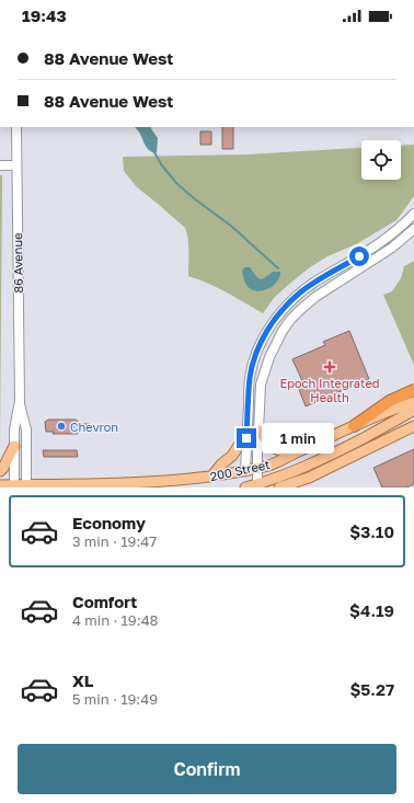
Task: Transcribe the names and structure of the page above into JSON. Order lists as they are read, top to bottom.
{
  "streets": {
    "main road": ["86 Avenue", "200 Street"]
  },
  "crossings": [
    ["86 Avenue", "200 Street"]
  ],
  "places": {
    "health": ["Epoch Integrated Health"],
    "other": ["Chevron"]
  },
  "page": {
    "status": "19:43",
    "banner": ["88 Avenue West", "88 Avenue West"],
    "bubble": "1 min",
    "list": [
      {
        "name": "Economy",
        "note": "3 min · 19:47",
        "value": "$3.10"
      },
      {
        "name": "Comfort",
        "note": "4 min · 19:48",
        "value": "$4.19"
      },
      {
        "name": "XL",
        "note": "5 min · 19:49",
        "value": "$5.27"
      }
    ],
    "buttons": "Confirm"
  }
}
